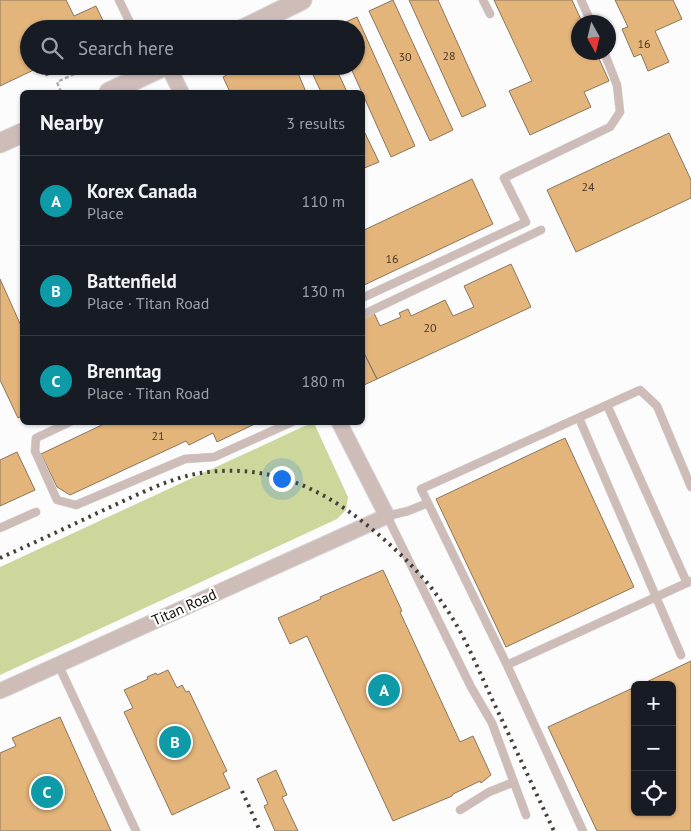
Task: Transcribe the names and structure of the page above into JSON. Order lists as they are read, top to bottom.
{
  "streets": {
    "street": ["Titan Road"]
  },
  "house_numbers": [
    "16",
    "28",
    "30",
    "24",
    "16",
    "20",
    "21"
  ],
  "north": "bottom",
  "page": {
    "search": "Search here",
    "heading": ["Nearby", "3 results"],
    "list": [
      {
        "mark": "A",
        "name": "Korex Canada",
        "note": "Place",
        "value": "110 m"
      },
      {
        "mark": "B",
        "name": "Battenfield",
        "note": "Place · Titan Road",
        "value": "130 m"
      },
      {
        "mark": "C",
        "name": "Brenntag",
        "note": "Place · Titan Road",
        "value": "180 m"
      }
    ],
    "pins": ["A", "B", "C"],
    "map_buttons": ["+", "−"]
  }
}
